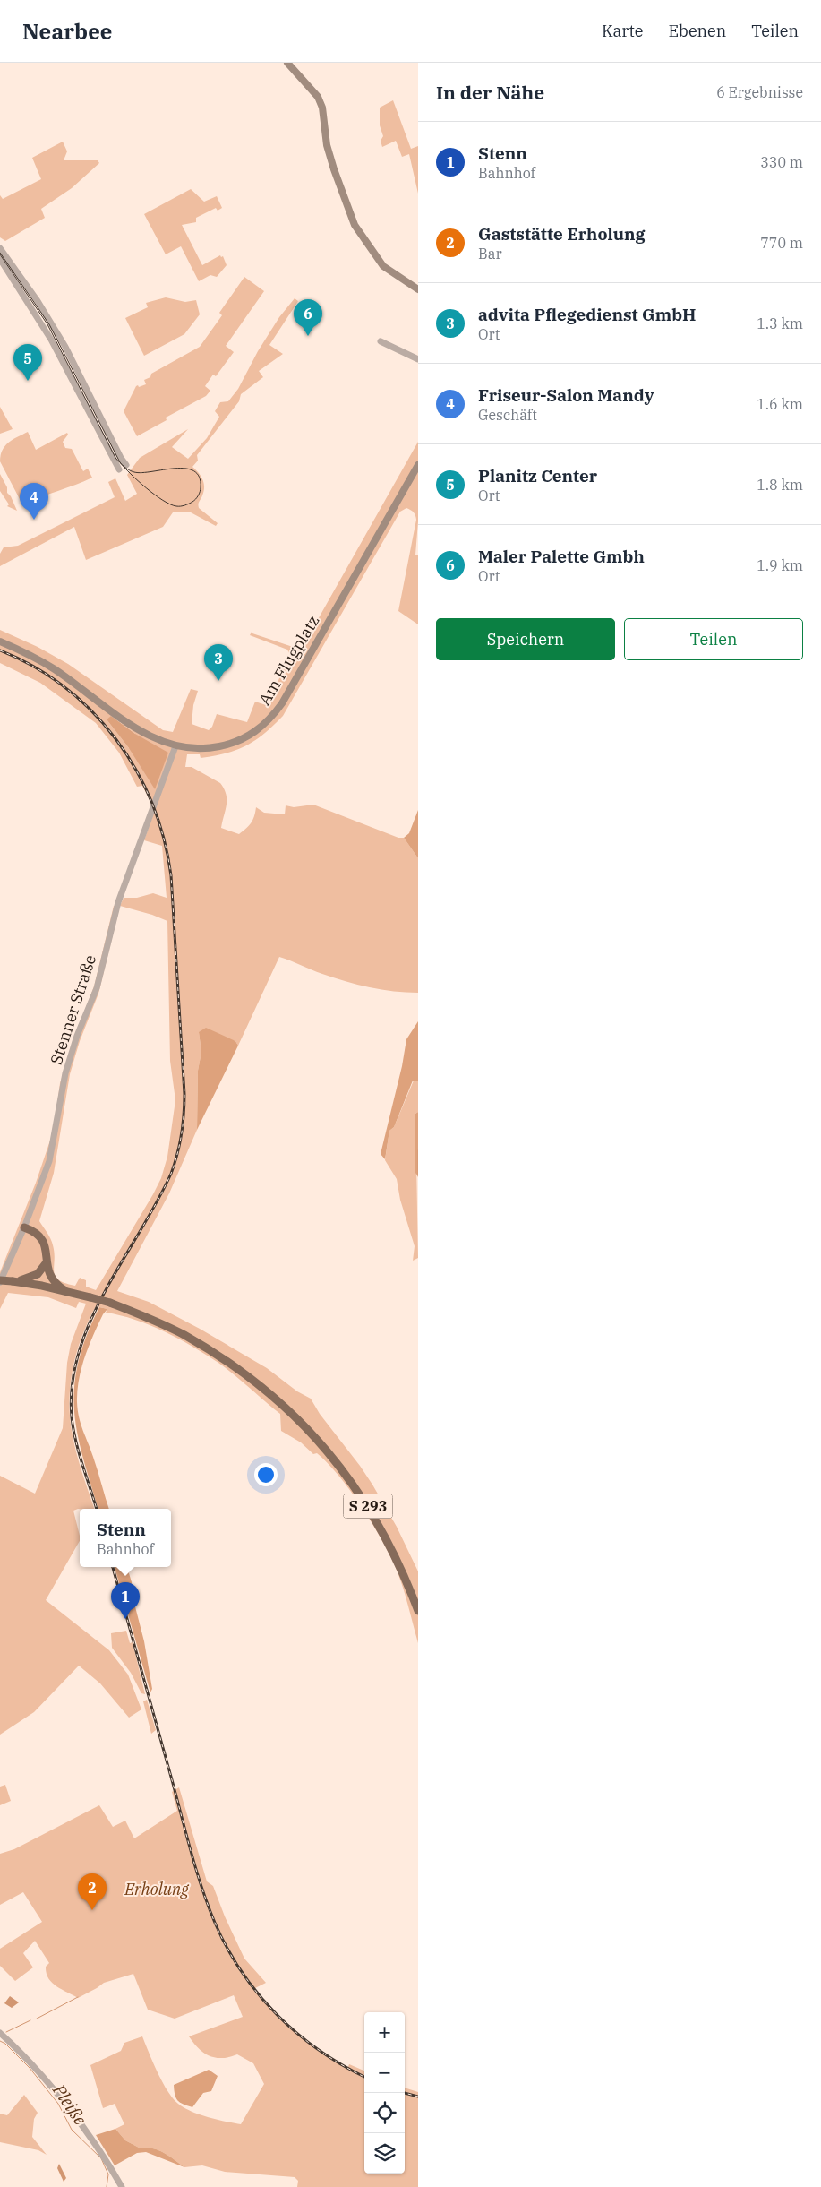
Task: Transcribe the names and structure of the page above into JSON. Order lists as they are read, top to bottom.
{
  "streets": {
    "highway": ["S 293"],
    "main road": ["Am Flugplatz"],
    "street": ["Stenner Straße"]
  },
  "crossings": [
    ["Am Flugplatz", "Stenner Straße"],
    ["Stenner Straße", "S 293"]
  ],
  "water": ["Pleiße"],
  "parks": ["Erholung"],
  "page": {
    "header": "Nearbee",
    "nav": ["Karte", "Ebenen", "Teilen"],
    "heading": ["In der Nähe", "6 Ergebnisse"],
    "list": [
      {
        "mark": "1",
        "name": "Stenn",
        "note": "Bahnhof",
        "value": "330 m"
      },
      {
        "mark": "2",
        "name": "Gaststätte Erholung",
        "note": "Bar",
        "value": "770 m"
      },
      {
        "mark": "3",
        "name": "advita Pflegedienst GmbH",
        "note": "Ort",
        "value": "1.3 km"
      },
      {
        "mark": "4",
        "name": "Friseur-Salon Mandy",
        "note": "Geschäft",
        "value": "1.6 km"
      },
      {
        "mark": "5",
        "name": "Planitz Center",
        "note": "Ort",
        "value": "1.8 km"
      },
      {
        "mark": "6",
        "name": "Maler Palette Gmbh",
        "note": "Ort",
        "value": "1.9 km"
      }
    ],
    "pins": [
      "6",
      "5",
      "4",
      "3",
      "1",
      "2"
    ],
    "buttons": ["Speichern", "Teilen"],
    "popup": ["Stenn", "Bahnhof"],
    "map_buttons": ["+", "−"]
  }
}
